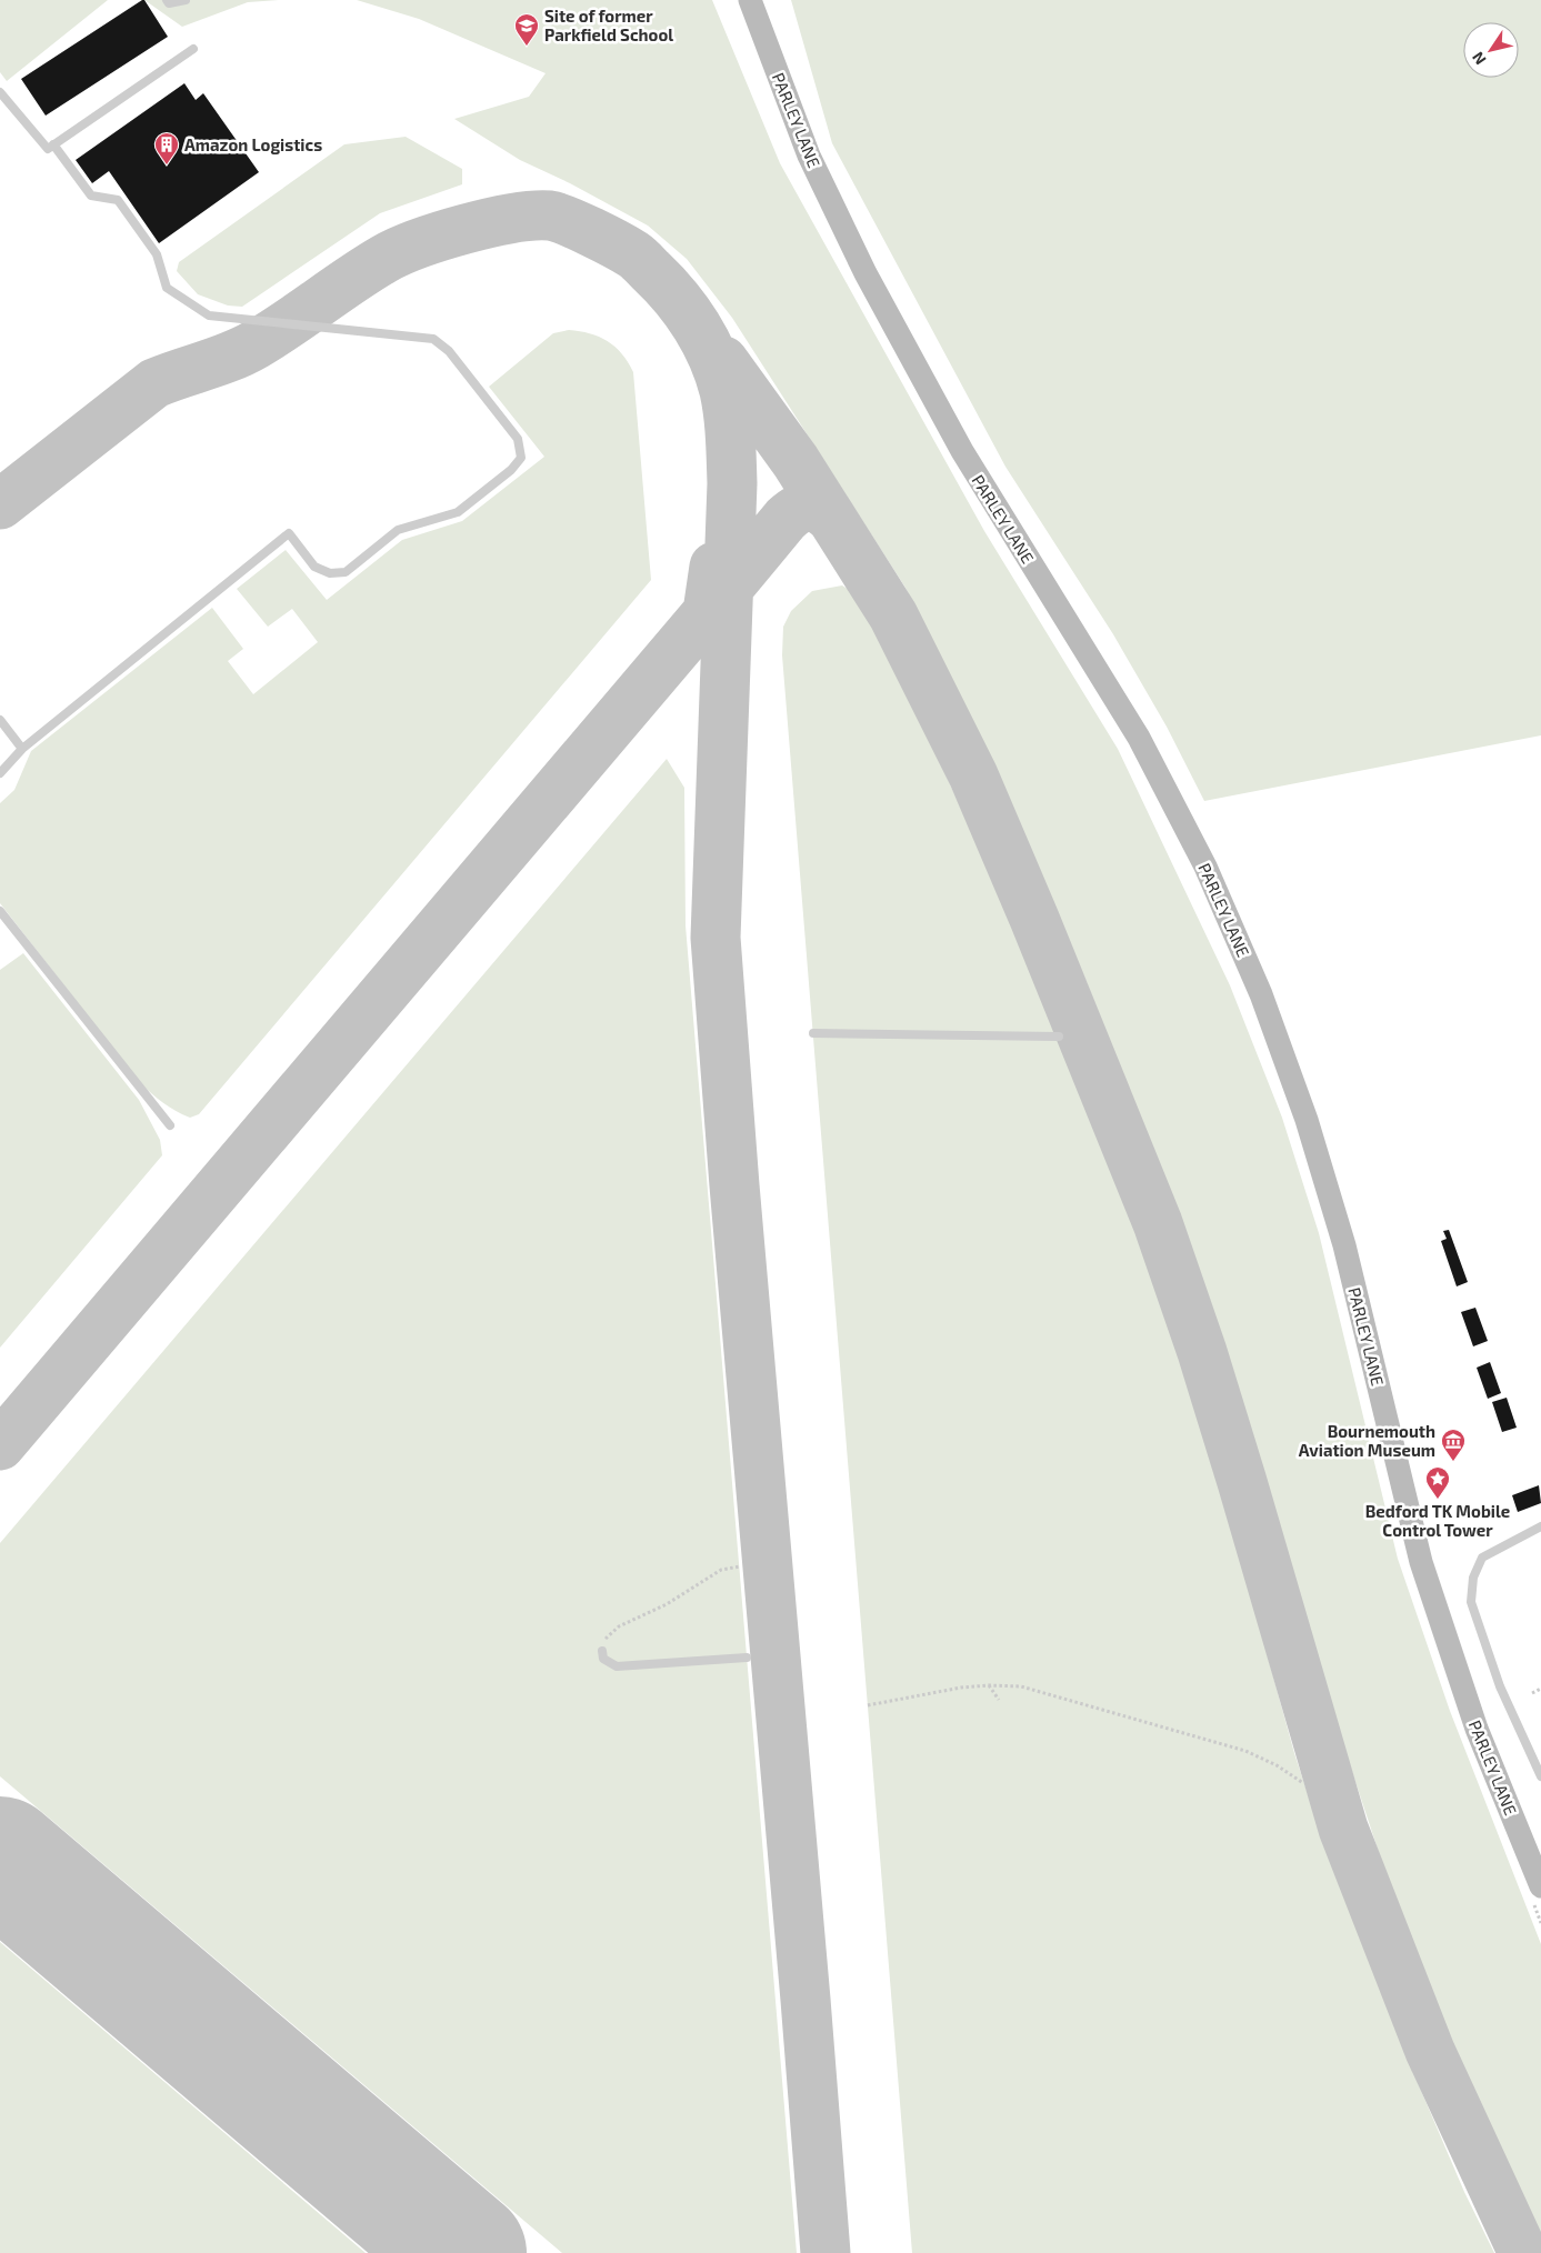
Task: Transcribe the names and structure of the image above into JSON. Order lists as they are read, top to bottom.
{
  "streets": {
    "main road": ["PARLEY LANE"]
  },
  "places": {
    "school or university": ["Site of former Parkfield School"],
    "building": ["Amazon Logistics"],
    "museum": ["Bournemouth Aviation Museum"],
    "place": ["Bedford TK Mobile Control Tower"]
  },
  "north": "bottom left"
}
